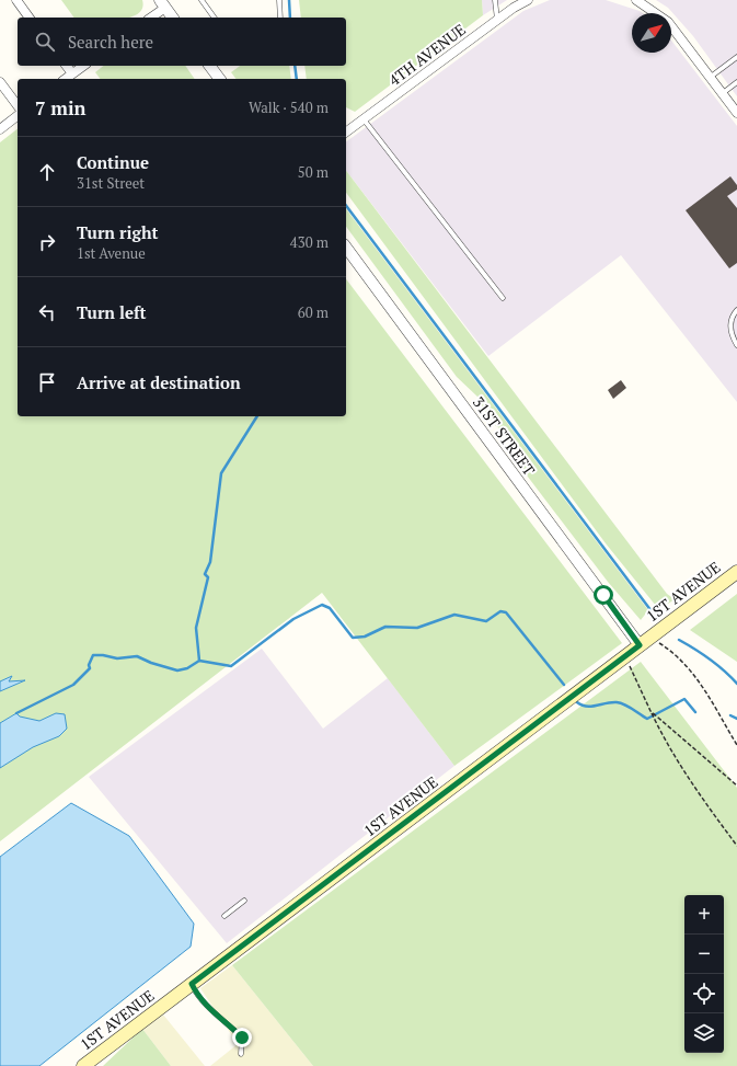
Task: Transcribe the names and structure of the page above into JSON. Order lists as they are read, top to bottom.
{
  "streets": {
    "main road": ["1ST AVENUE"],
    "street": ["4TH AVENUE", "31ST STREET"]
  },
  "crossings": [
    ["31ST STREET", "1ST AVENUE"]
  ],
  "north": "top right",
  "page": {
    "search": "Search here",
    "heading": ["7 min", "Walk · 540 m"],
    "list": [
      ["Continue", "31st Street", "50 m"],
      ["Turn right", "1st Avenue", "430 m"],
      ["Turn left", "60 m"],
      "Arrive at destination"
    ],
    "map_buttons": ["+", "−"]
  }
}
